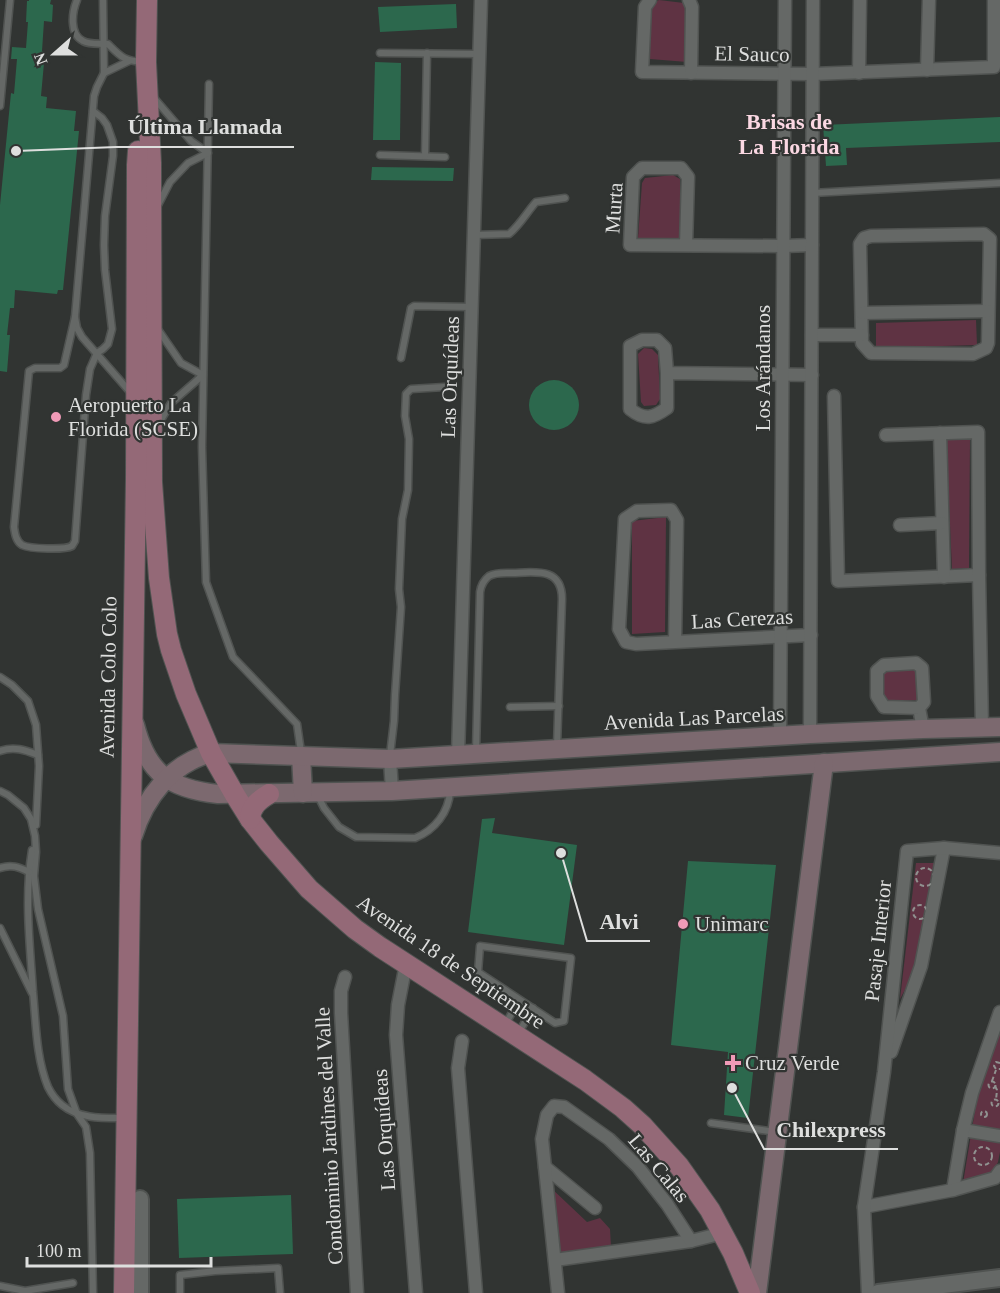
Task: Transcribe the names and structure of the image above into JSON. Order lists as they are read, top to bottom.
{
  "streets": {
    "main road": ["Avenida Colo Colo", "Avenida Las Parcelas", "Avenida 18 de Septiembre"],
    "street": [
      "El Sauco",
      "Murta",
      "Los Arándanos",
      "Las Orquídeas",
      "Las Cerezas",
      "Pasaje Interior",
      "Condominio Jardines del Valle",
      "Las Calas"
    ]
  },
  "crossings": [
    ["El Sauco", "Los Arándanos"],
    ["Murta", "Los Arándanos"],
    ["Los Arándanos", "Las Cerezas"],
    ["Los Arándanos", "Avenida Las Parcelas"],
    ["Las Orquídeas", "Avenida Las Parcelas"],
    ["Las Orquídeas", "Avenida 18 de Septiembre"],
    ["Avenida Colo Colo", "Avenida Las Parcelas"],
    ["Avenida Colo Colo", "Avenida 18 de Septiembre"],
    ["Avenida Las Parcelas", "Avenida 18 de Septiembre"]
  ],
  "districts": ["Brisas de La Florida"],
  "places": {
    "other": [
      "Última Llamada",
      "Aeropuerto La Florida (SCSE)",
      "Alvi",
      "Unimarc",
      "Chilexpress"
    ],
    "health": ["Cruz Verde"]
  },
  "scale_bar": "100 m",
  "north": "left"
}
